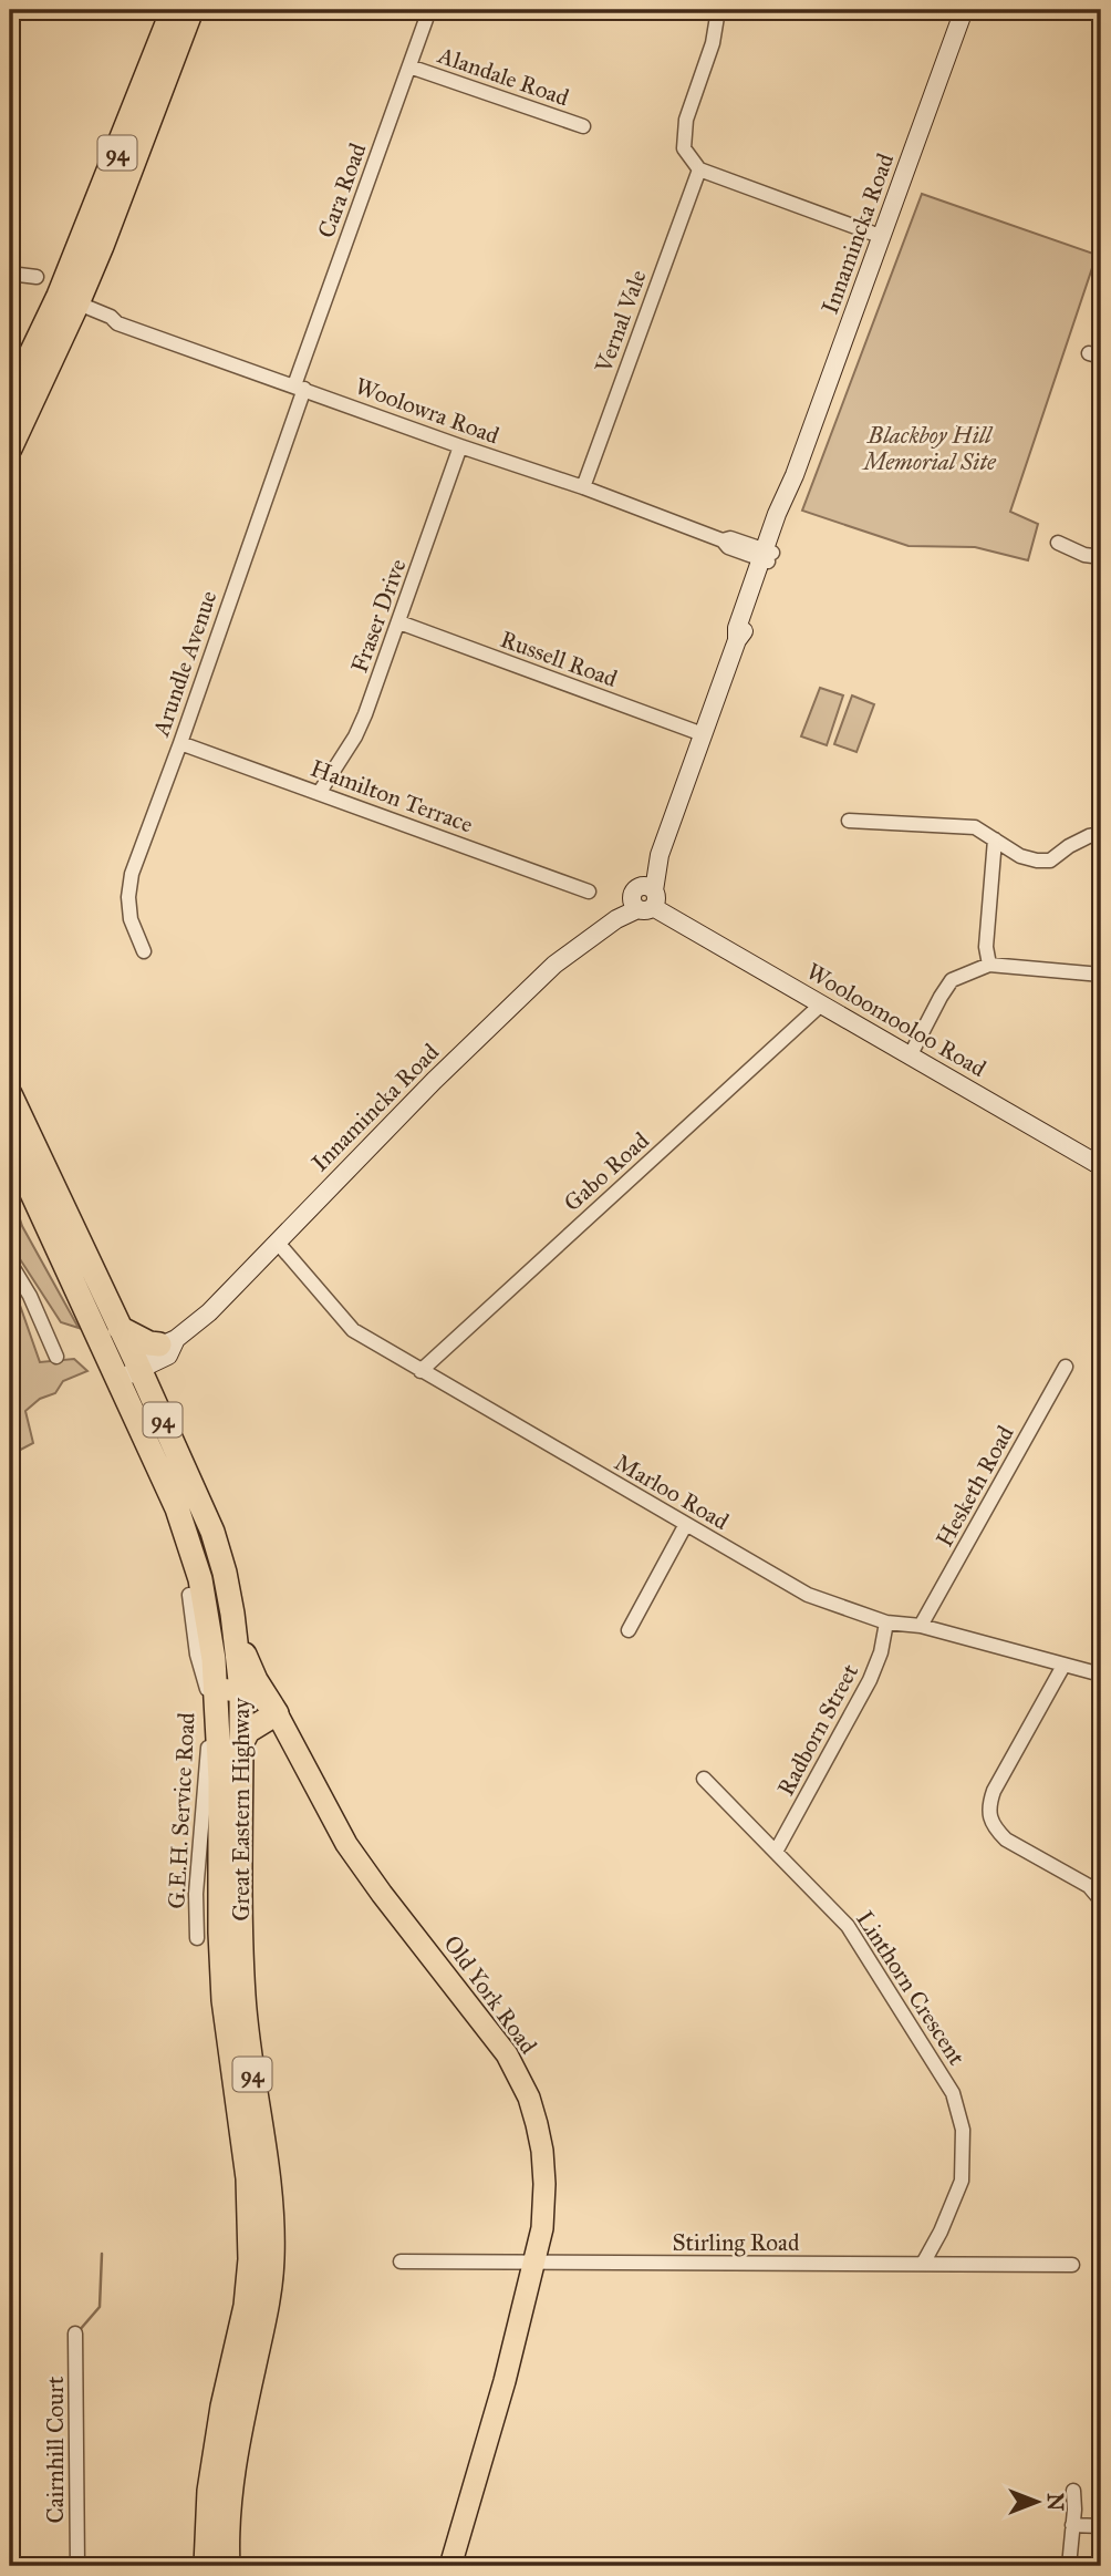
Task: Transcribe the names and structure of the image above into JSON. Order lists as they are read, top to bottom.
{
  "streets": {
    "highway": ["94", "Great Eastern Highway"],
    "main road": ["Innamincka Road", "Wooloomooloo Road", "Old York Road"],
    "street": [
      "Alandale Road",
      "Cara Road",
      "Vernal Vale",
      "Woolowra Road",
      "Fraser Drive",
      "Russell Road",
      "Arundle Avenue",
      "Hamilton Terrace",
      "Gabo Road",
      "Hesketh Road",
      "Marloo Road",
      "Radborn Street",
      "G.E.H. Service Road",
      "Linthorn Crescent",
      "Stirling Road",
      "Cairnhill Court"
    ]
  },
  "crossings": [
    ["Alandale Road", "Cara Road"],
    ["94", "Woolowra Road"],
    ["Cara Road", "Woolowra Road"],
    ["Cara Road", "Arundle Avenue"],
    ["Innamincka Road", "Woolowra Road"],
    ["Innamincka Road", "Russell Road"],
    ["Innamincka Road", "Wooloomooloo Road"],
    ["Innamincka Road", "Marloo Road"],
    ["Innamincka Road", "Great Eastern Highway"],
    ["Vernal Vale", "Woolowra Road"],
    ["Woolowra Road", "Fraser Drive"],
    ["Woolowra Road", "Arundle Avenue"],
    ["Fraser Drive", "Russell Road"],
    ["Fraser Drive", "Hamilton Terrace"],
    ["Arundle Avenue", "Hamilton Terrace"],
    ["Wooloomooloo Road", "Gabo Road"],
    ["Gabo Road", "Marloo Road"],
    ["Hesketh Road", "Marloo Road"],
    ["Marloo Road", "Radborn Street"],
    ["Radborn Street", "Linthorn Crescent"],
    ["Great Eastern Highway", "G.E.H. Service Road"],
    ["Linthorn Crescent", "Stirling Road"],
    ["Old York Road", "Stirling Road"]
  ],
  "parks": ["Blackboy Hill Memorial Site"],
  "north": "right"
}
